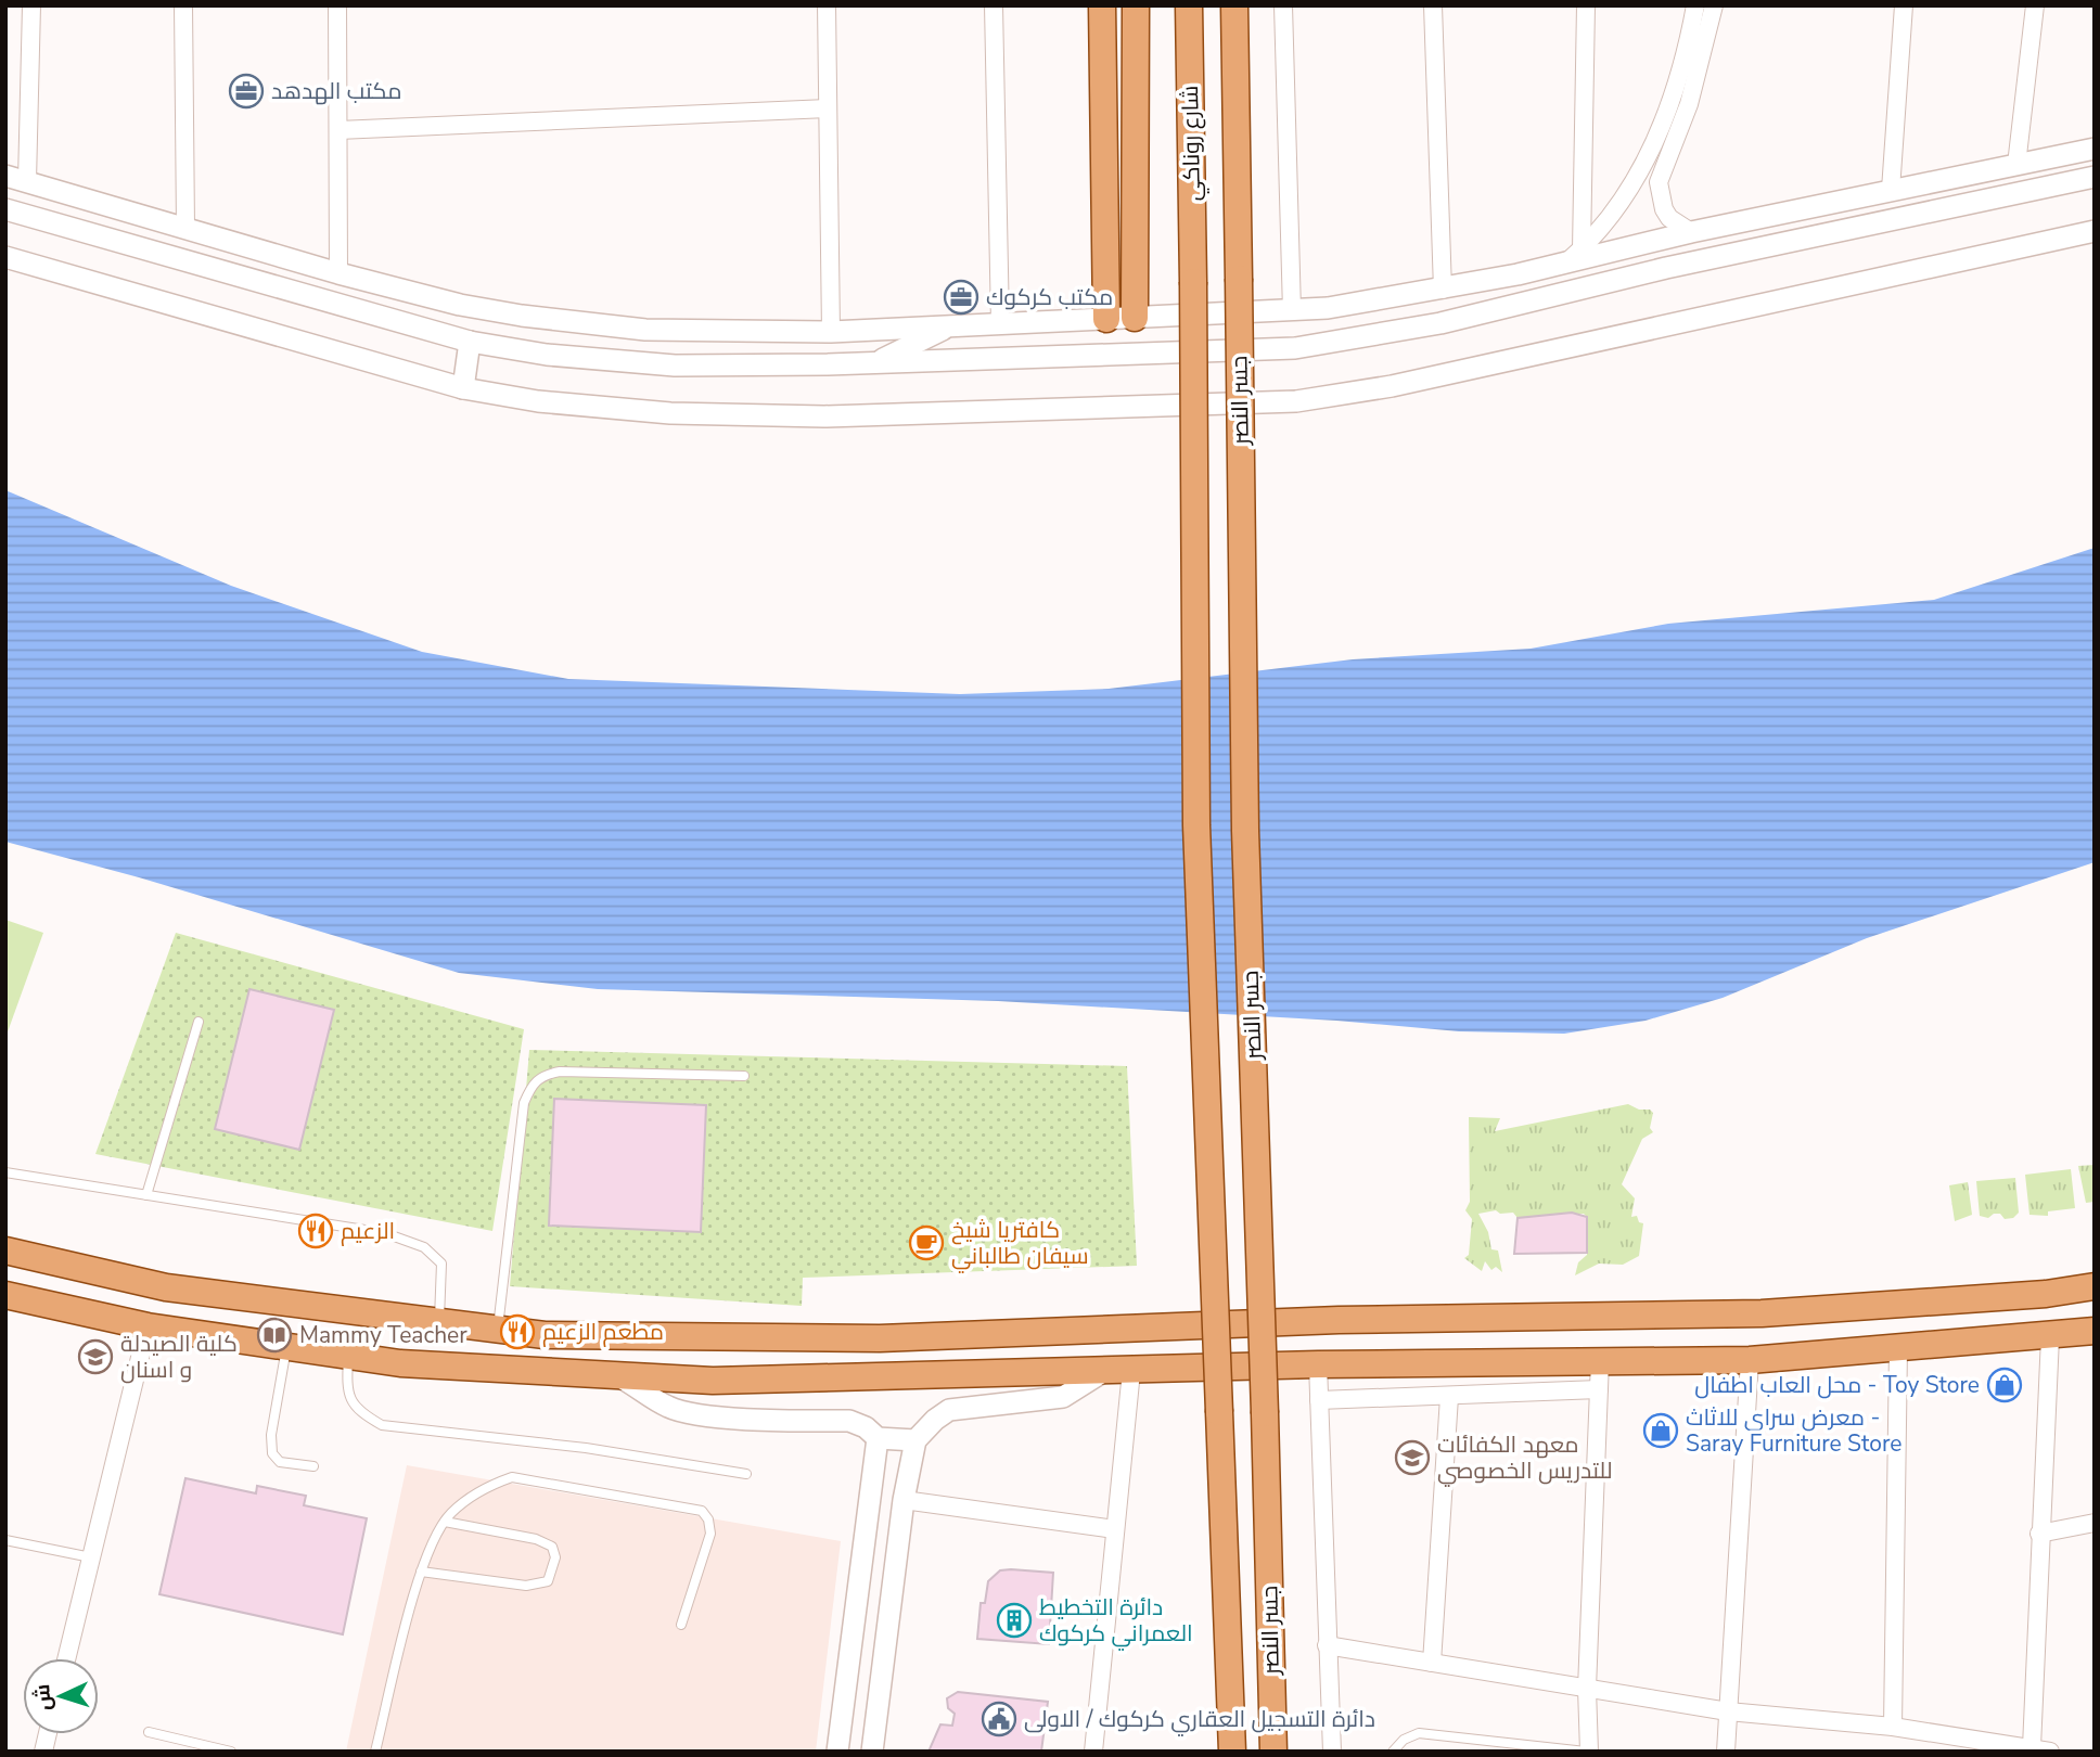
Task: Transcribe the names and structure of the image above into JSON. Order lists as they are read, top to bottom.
{
  "streets": {
    "main road": ["شارع روناكي", "جسر النصر"]
  },
  "crossings": [
    ["شارع روناكي", "جسر النصر"]
  ],
  "places": {
    "office": ["مكتب الهدهد", "مكتب كركوك"],
    "restaurant": ["الزعيم", "مطعم الزعيم"],
    "cafe": ["كافتريا شيخ سيفان طالباني"],
    "library": ["Mammy Teacher"],
    "school or university": ["كلية الصيدلة و اسنان", "معهد الكفائات للتدريس الخصوصي"],
    "shop": ["محل العاب اطفال - Toy Store", "معرض سراي للاثاث - Saray Furniture Store"],
    "building": ["دائرة التخطيط العمراني كركوك"],
    "public building": ["دائرة التسجيل العقاري كركوك / الاولى"]
  },
  "north": "left"
}
